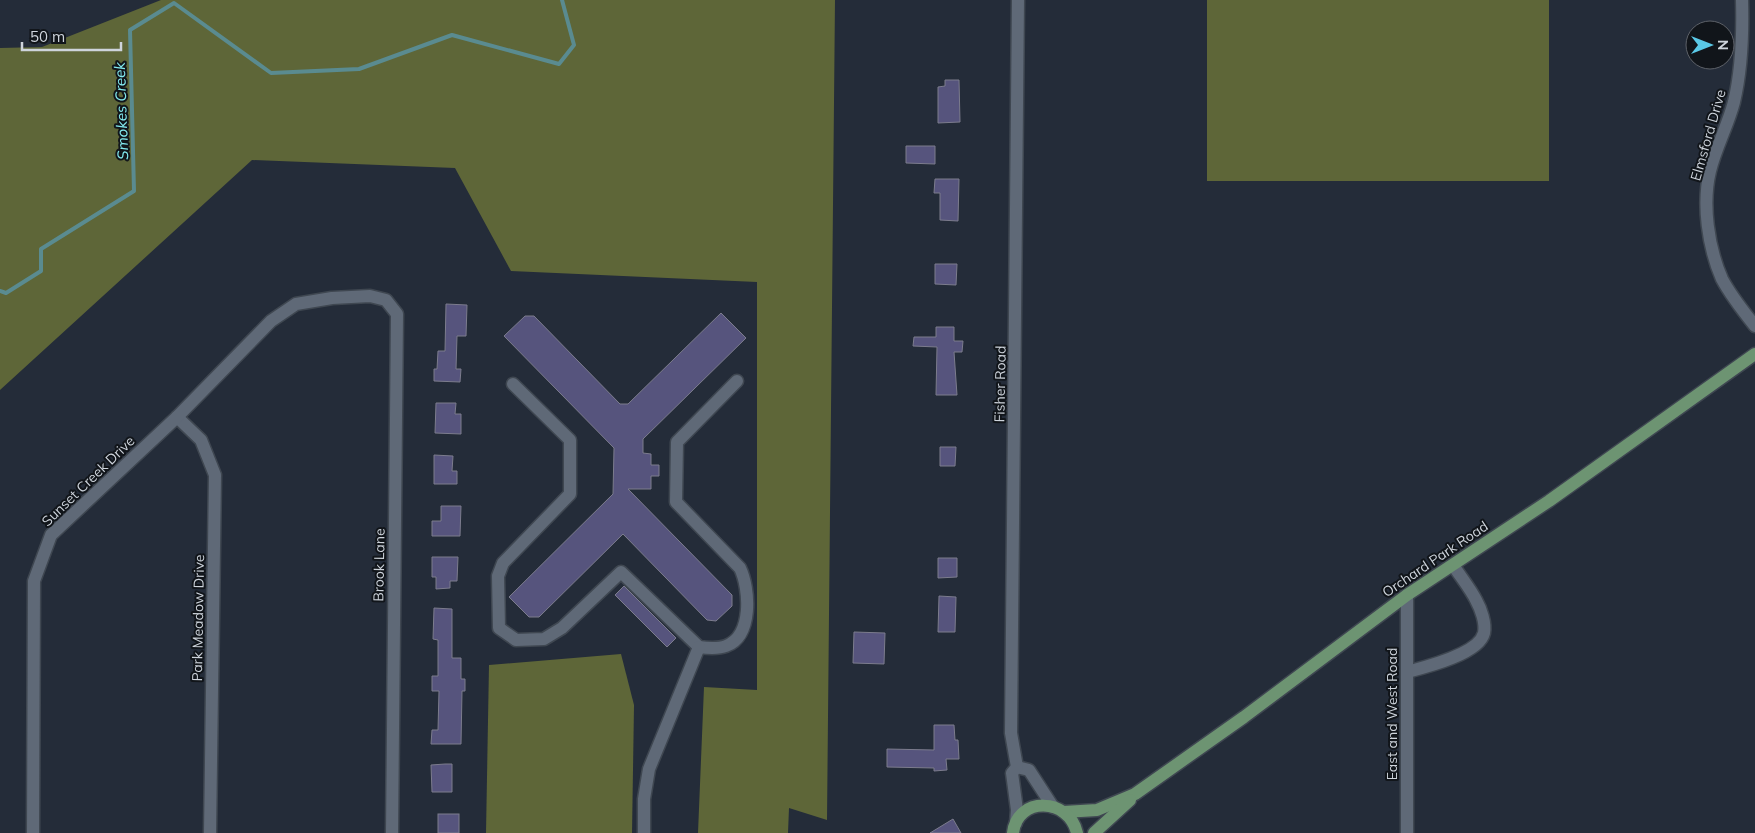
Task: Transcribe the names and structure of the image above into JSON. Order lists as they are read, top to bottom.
{
  "streets": {
    "main road": ["Orchard Park Road"],
    "street": [
      "Elmsford Drive",
      "Fisher Road",
      "Sunset Creek Drive",
      "Brook Lane",
      "Park Meadow Drive",
      "East and West Road"
    ]
  },
  "crossings": [
    ["Fisher Road", "Orchard Park Road"],
    ["Sunset Creek Drive", "Brook Lane"],
    ["Sunset Creek Drive", "Park Meadow Drive"],
    ["Orchard Park Road", "East and West Road"]
  ],
  "water": ["Smokes Creek"],
  "scale_bar": "50 m",
  "north": "right"
}
